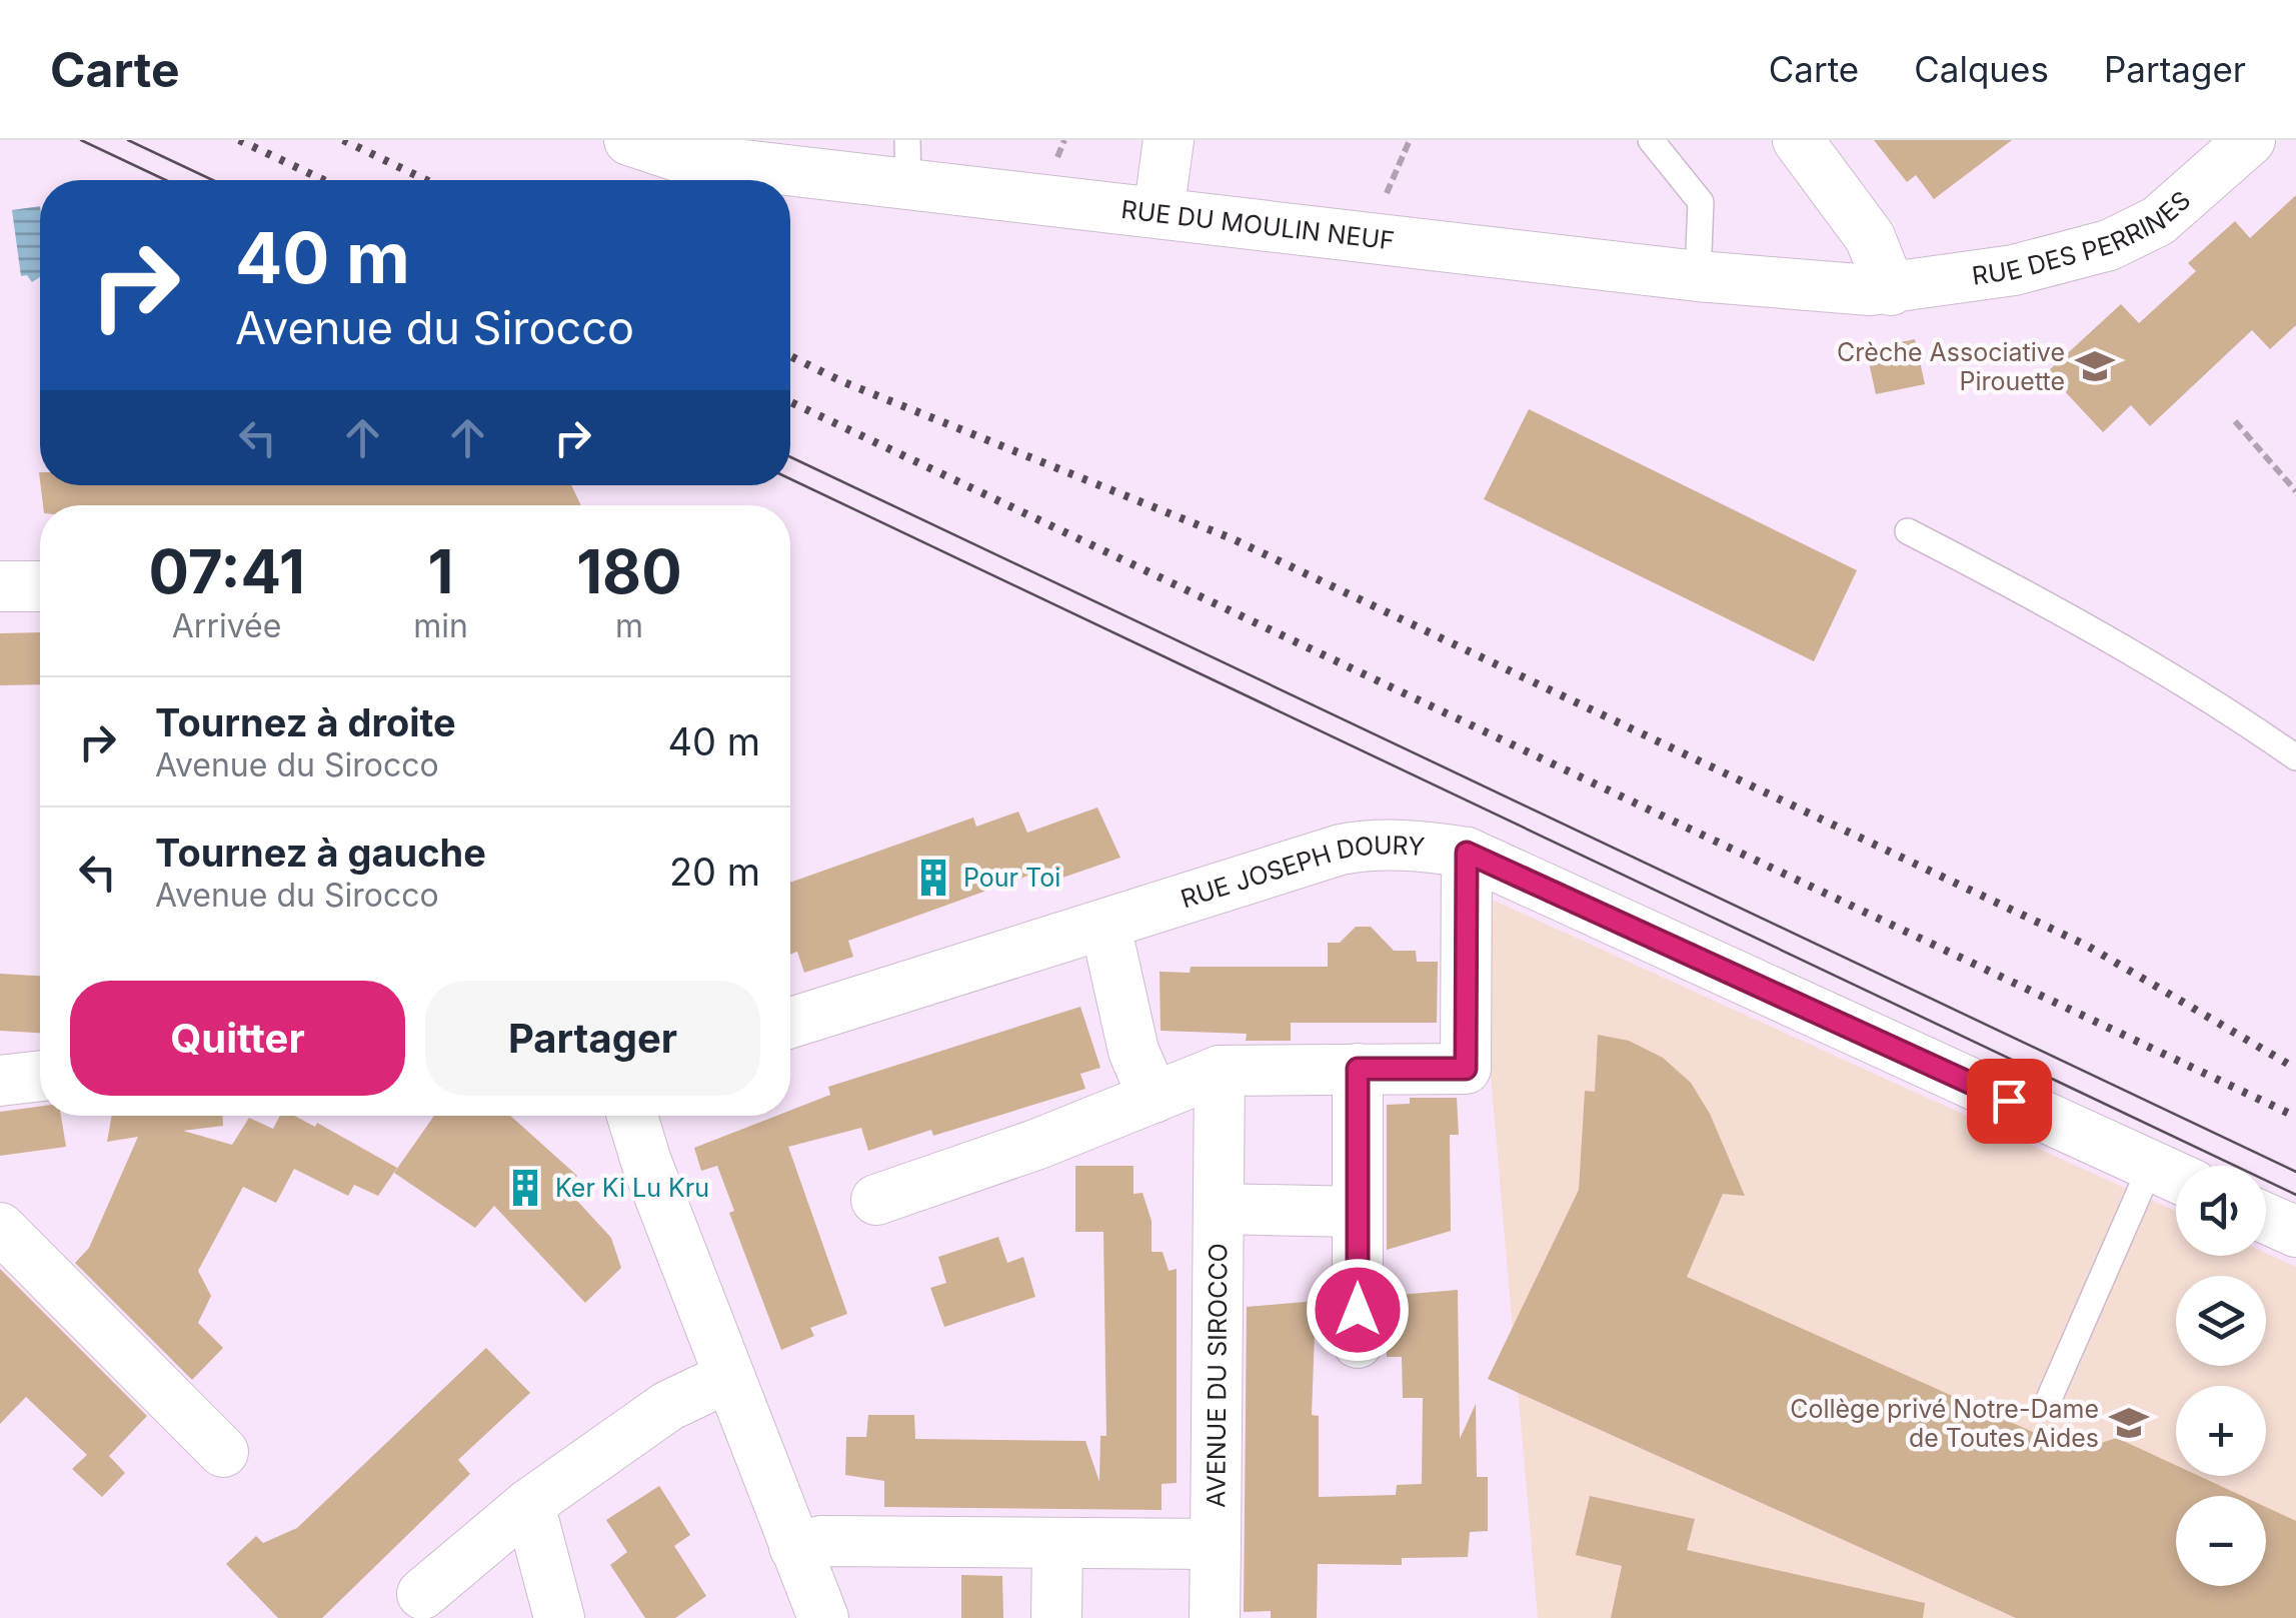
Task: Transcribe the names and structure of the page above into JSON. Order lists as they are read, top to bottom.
{
  "streets": {
    "street": [
      "RUE DU MOULIN NEUF",
      "RUE DES PERRINES",
      "RUE JOSEPH DOURY",
      "AVENUE DU SIROCCO"
    ]
  },
  "crossings": [
    ["RUE DU MOULIN NEUF", "RUE DES PERRINES"]
  ],
  "places": {
    "school or university": ["Crèche Associative Pirouette", "Collège privé Notre-Dame de Toutes Aides"],
    "building": ["Pour Toi", "Ker Ki Lu Kru"]
  },
  "page": {
    "header": "Carte",
    "nav": ["Carte", "Calques", "Partager"],
    "turn": ["40 m", "Avenue du Sirocco"],
    "eta": [
      "07:41",
      "Arrivée",
      "1",
      "min",
      "180",
      "m"
    ],
    "list": [
      {
        "name": "Tournez à droite",
        "note": "Avenue du Sirocco",
        "value": "40 m"
      },
      {
        "name": "Tournez à gauche",
        "note": "Avenue du Sirocco",
        "value": "20 m"
      }
    ],
    "buttons": ["Quitter", "Partager"],
    "map_buttons": ["+", "−"]
  }
}
